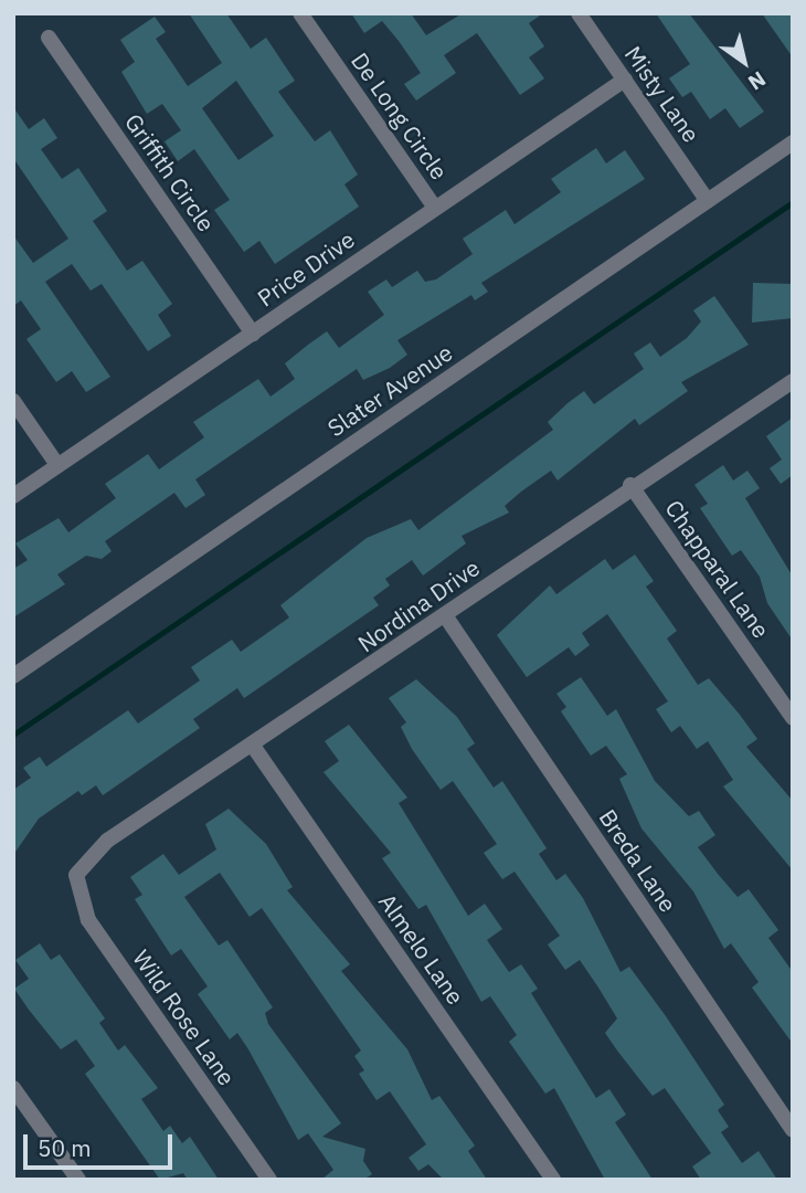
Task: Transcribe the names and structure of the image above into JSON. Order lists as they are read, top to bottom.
{
  "streets": {
    "street": [
      "Misty Lane",
      "De Long Circle",
      "Griffith Circle",
      "Price Drive",
      "Slater Avenue",
      "Chapparal Lane",
      "Nordina Drive",
      "Breda Lane",
      "Almelo Lane",
      "Wild Rose Lane"
    ]
  },
  "crossings": [
    ["Misty Lane", "Price Drive"],
    ["Misty Lane", "Slater Avenue"],
    ["De Long Circle", "Price Drive"],
    ["Griffith Circle", "Price Drive"],
    ["Chapparal Lane", "Nordina Drive"],
    ["Nordina Drive", "Breda Lane"],
    ["Nordina Drive", "Almelo Lane"],
    ["Nordina Drive", "Wild Rose Lane"]
  ],
  "scale_bar": "50 m",
  "north": "bottom right"
}
